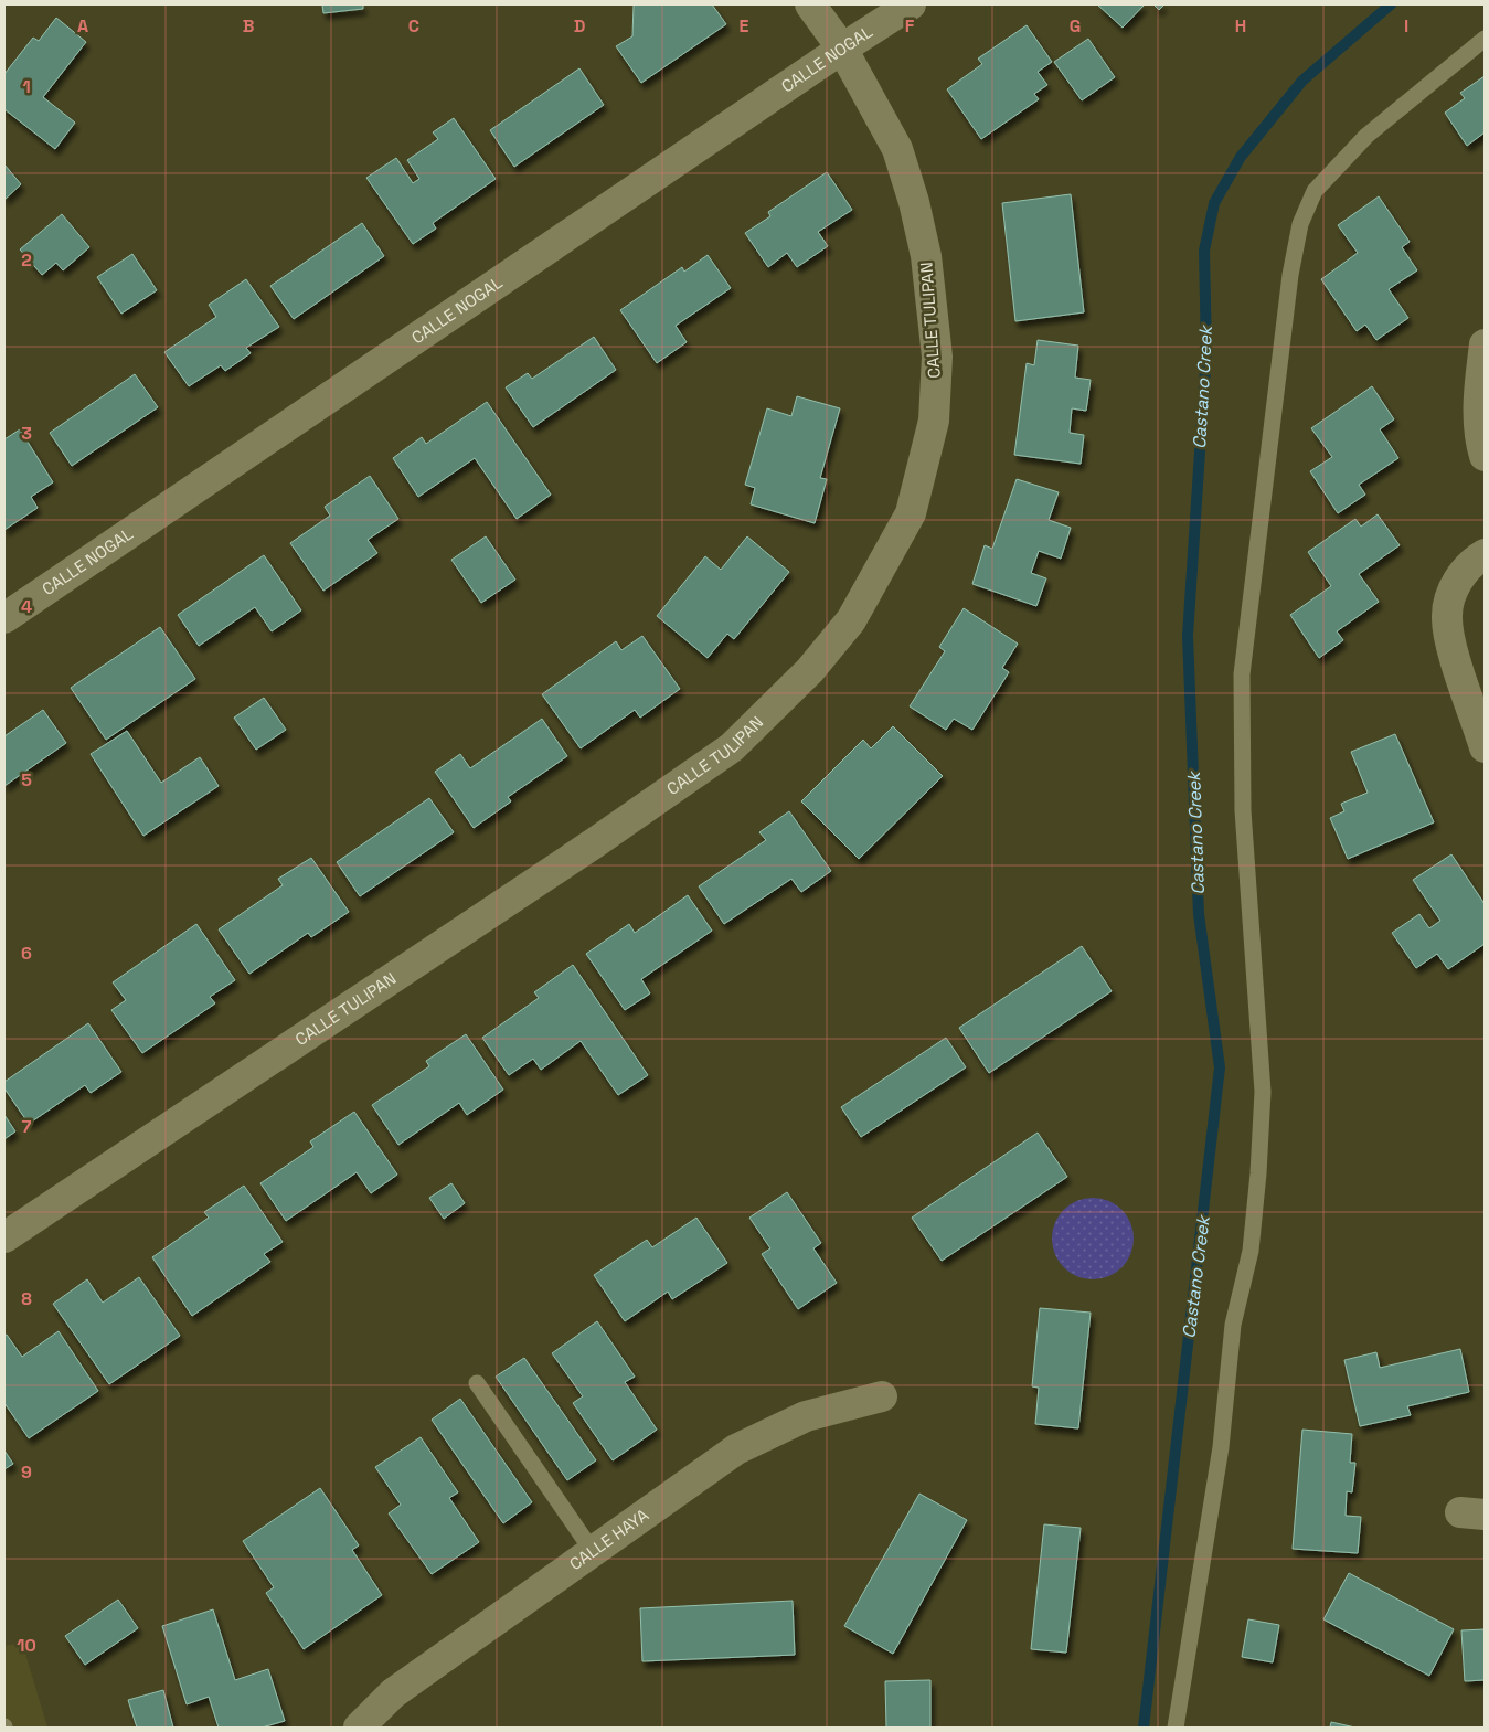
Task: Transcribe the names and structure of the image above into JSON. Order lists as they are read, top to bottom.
{
  "streets": {
    "street": ["CALLE NOGAL", "CALLE TULIPAN", "CALLE HAYA"]
  },
  "crossings": [
    ["CALLE NOGAL", "CALLE TULIPAN"]
  ],
  "water": ["Castano Creek"],
  "grid": {
    "columns": [
      "A",
      "B",
      "C",
      "D",
      "E",
      "F",
      "G",
      "H",
      "I"
    ],
    "rows": [
      "1",
      "2",
      "3",
      "4",
      "5",
      "6",
      "7",
      "8",
      "9",
      "10"
    ]
  }
}
